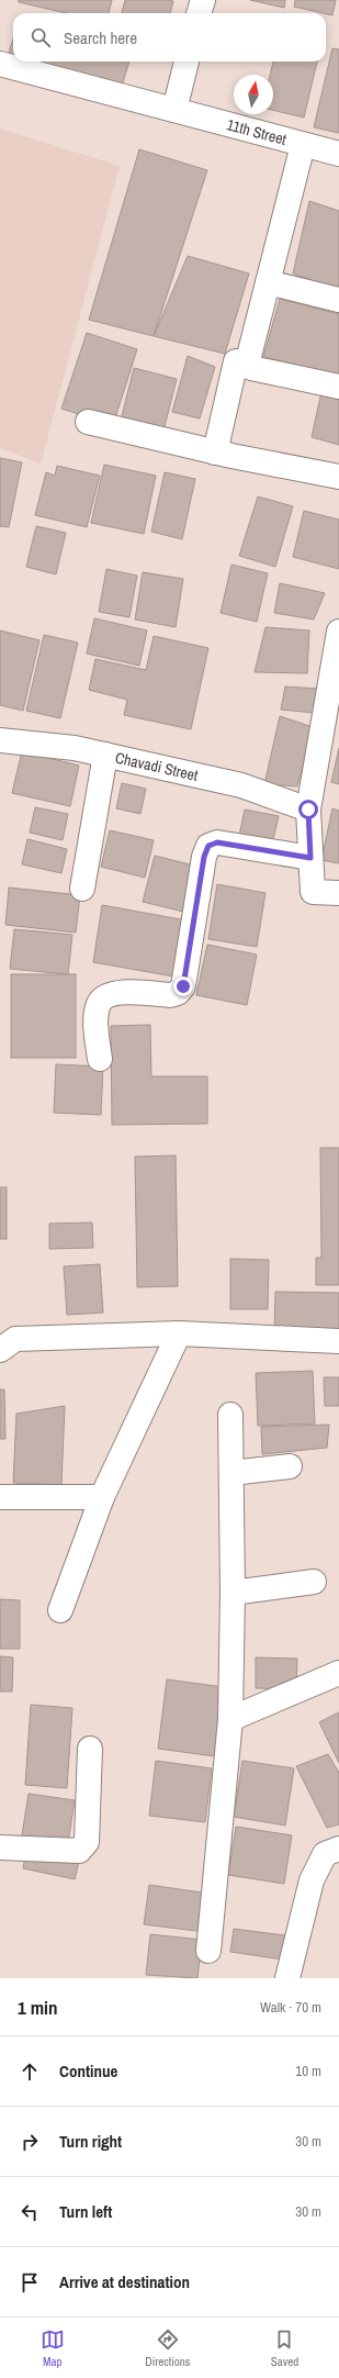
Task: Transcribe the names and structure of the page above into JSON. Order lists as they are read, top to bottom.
{
  "streets": {
    "street": ["11th Street", "Chavadi Street"]
  },
  "north": "top",
  "page": {
    "search": "Search here",
    "heading": ["1 min", "Walk · 70 m"],
    "list": [
      ["Continue", "10 m"],
      ["Turn right", "30 m"],
      ["Turn left", "30 m"],
      "Arrive at destination"
    ],
    "nav": ["Map", "Directions", "Saved"]
  }
}
